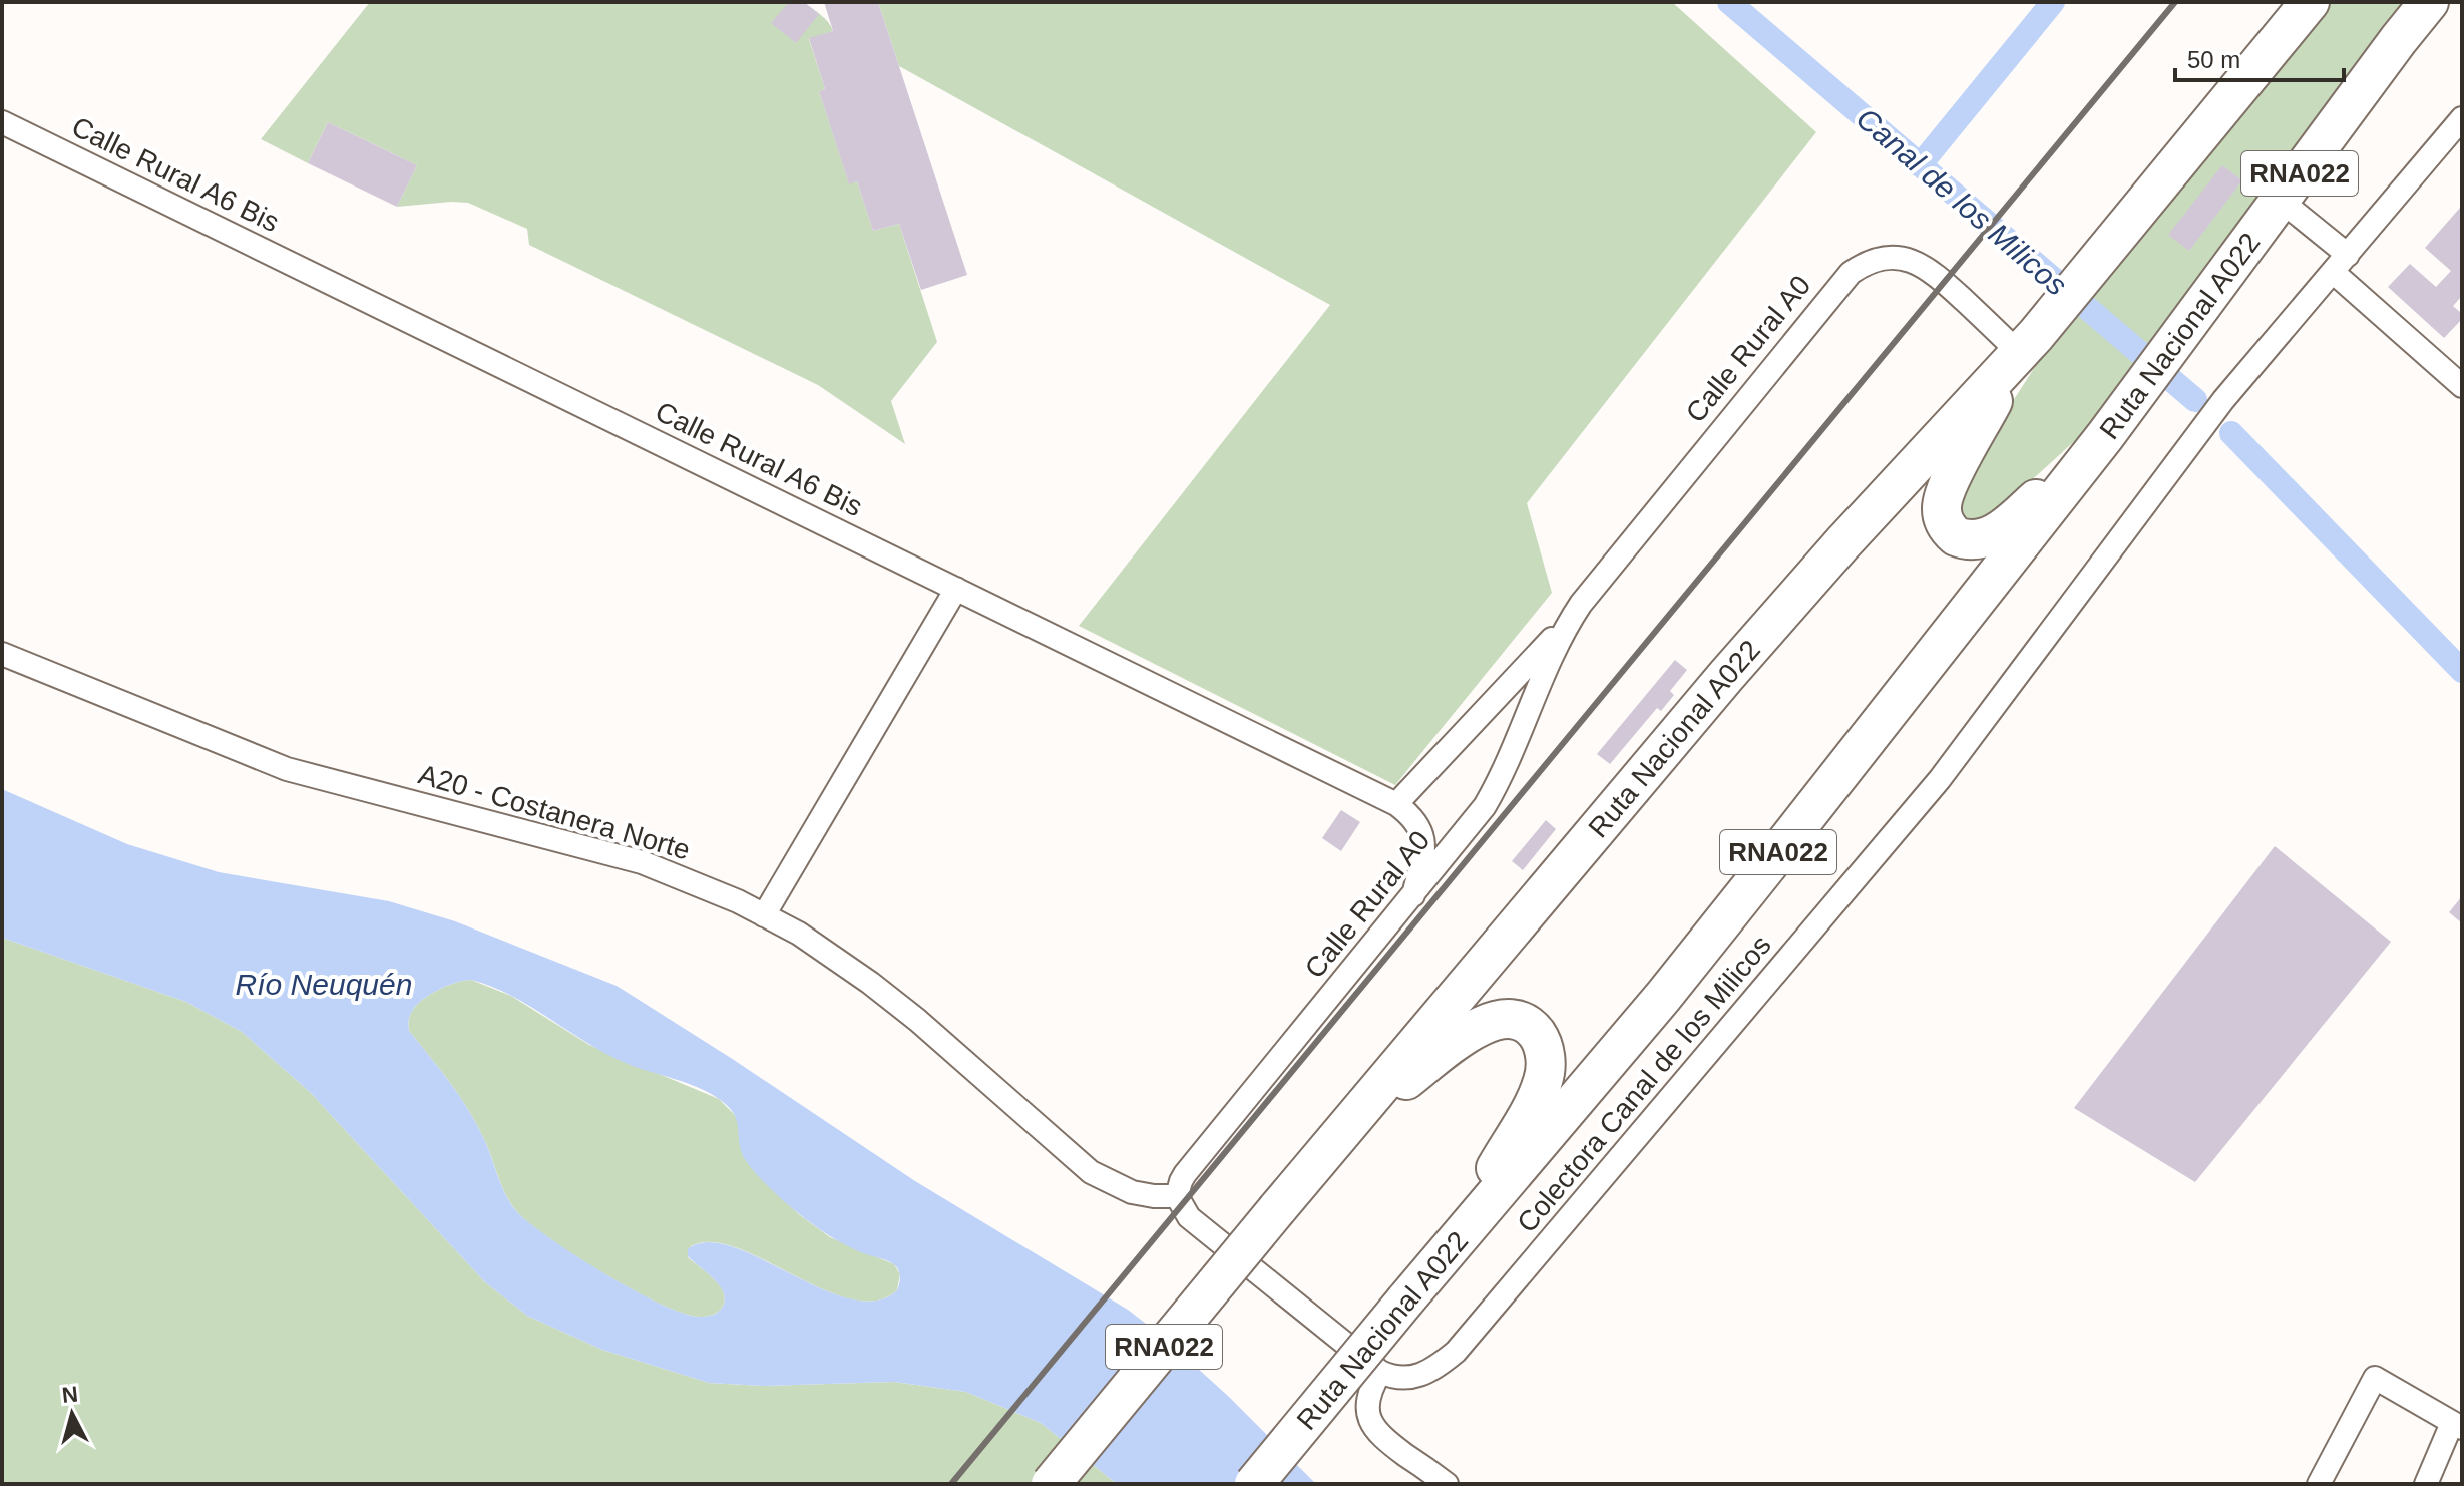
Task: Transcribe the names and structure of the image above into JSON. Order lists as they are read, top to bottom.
{
  "streets": {
    "highway": ["RNA022", "Ruta Nacional A022"],
    "street": [
      "Calle Rural A6 Bis",
      "Calle Rural A0",
      "A20 - Costanera Norte",
      "Colectora Canal de los Milicos"
    ]
  },
  "crossings": [
    ["Calle Rural A6 Bis", "Calle Rural A0"],
    ["Ruta Nacional A022", "Calle Rural A0"],
    ["Calle Rural A0", "A20 - Costanera Norte"]
  ],
  "water": ["Canal de los Milicos", "Río Neuquén"],
  "scale_bar": "50 m",
  "north": "top"
}
